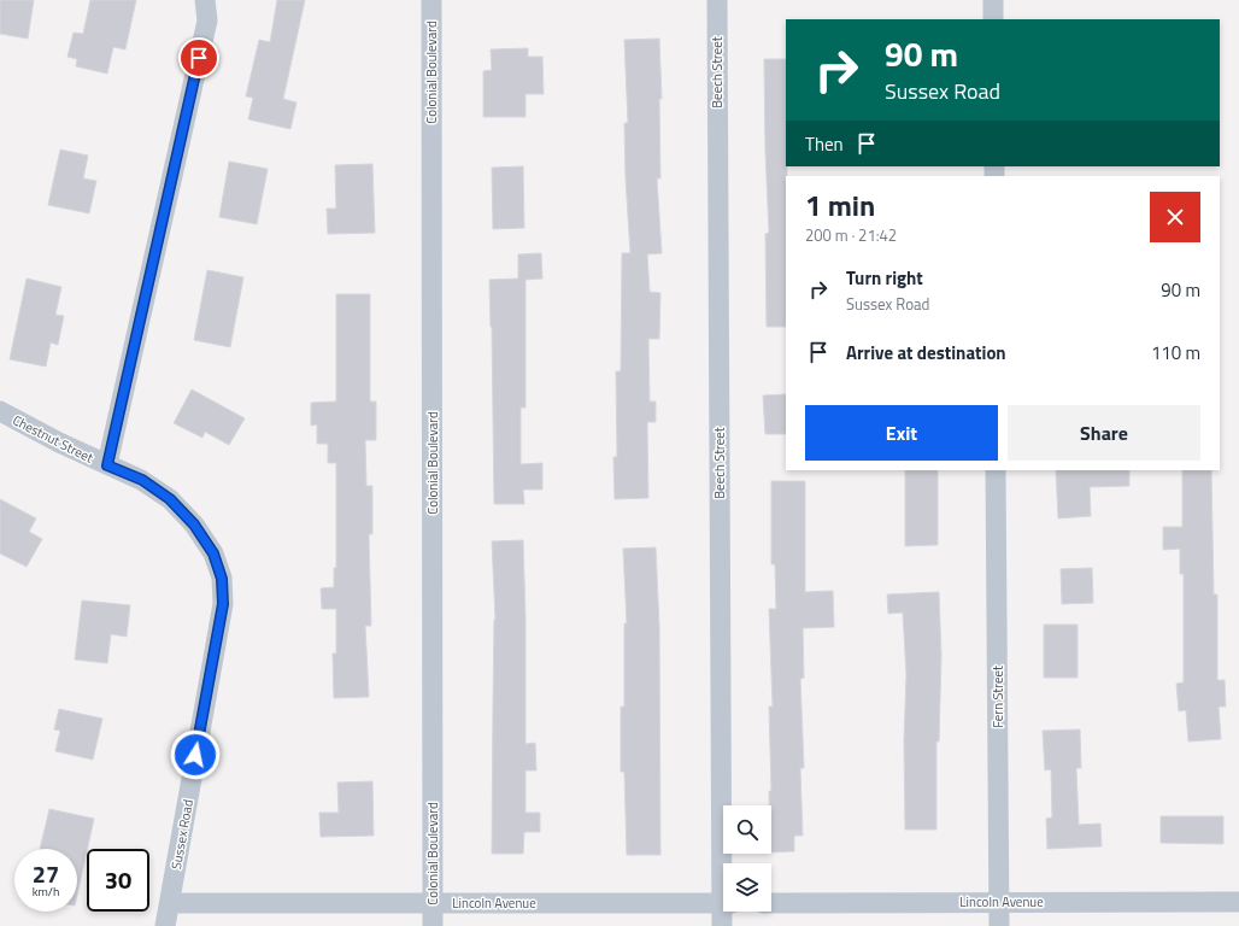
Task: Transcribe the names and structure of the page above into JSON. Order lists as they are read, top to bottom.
{
  "streets": {
    "street": [
      "Colonial Boulevard",
      "Beech Street",
      "Chestnut Street",
      "Fern Street",
      "Sussex Road",
      "Lincoln Avenue"
    ]
  },
  "crossings": [
    ["Colonial Boulevard", "Lincoln Avenue"],
    ["Chestnut Street", "Sussex Road"],
    ["Fern Street", "Lincoln Avenue"],
    ["Sussex Road", "Lincoln Avenue"]
  ],
  "page": {
    "turn": ["90 m", "Sussex Road"],
    "then": "Then",
    "heading": ["1 min", "200 m · 21:42"],
    "list": [
      {
        "name": "Turn right",
        "note": "Sussex Road",
        "value": "90 m"
      },
      {
        "name": "Arrive at destination",
        "value": "110 m"
      }
    ],
    "buttons": ["Exit", "Share"],
    "speed": "27 km/h",
    "limit": "30"
  }
}
